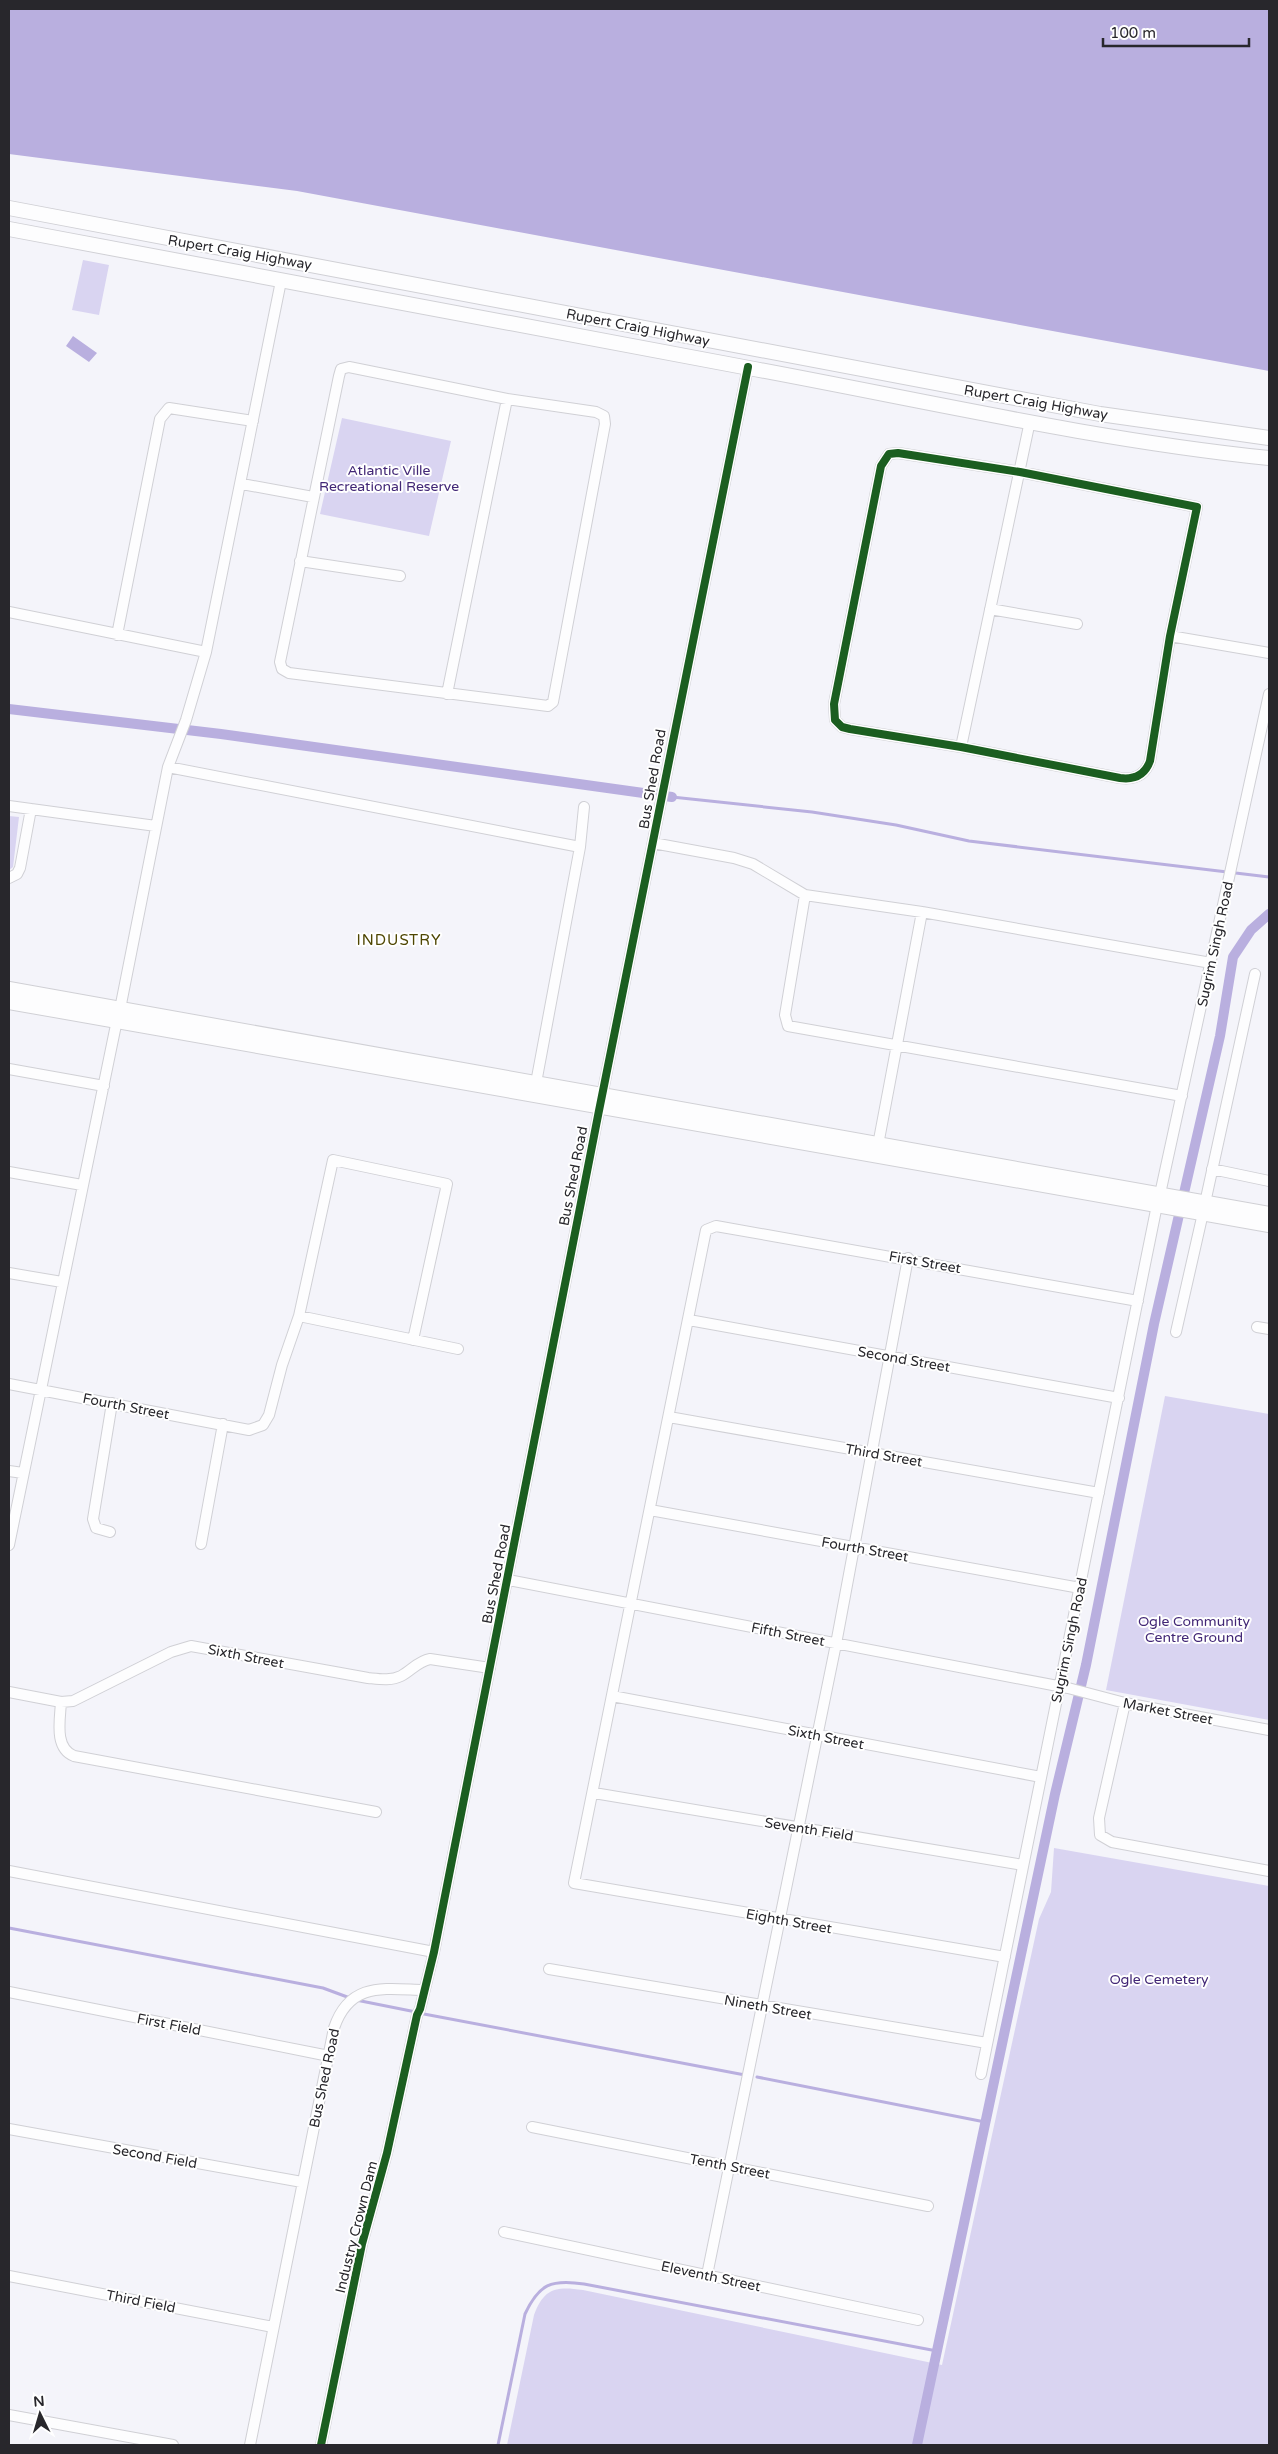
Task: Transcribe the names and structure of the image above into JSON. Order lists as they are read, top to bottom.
{
  "streets": {
    "main road": ["Rupert Craig Highway"],
    "street": [
      "Bus Shed Road",
      "Sugrim Singh Road",
      "First Street",
      "Second Street",
      "Fourth Street",
      "Third Street",
      "Fifth Street",
      "Sixth Street",
      "Market Street",
      "Seventh Field",
      "Eighth Street",
      "Nineth Street",
      "First Field",
      "Second Field",
      "Tenth Street",
      "Industry Crown Dam",
      "Eleventh Street",
      "Third Field"
    ]
  },
  "crossings": [
    ["Rupert Craig Highway", "Bus Shed Road"],
    ["Bus Shed Road", "Fifth Street"],
    ["Bus Shed Road", "Sixth Street"],
    ["Bus Shed Road", "First Field"],
    ["Bus Shed Road", "Second Field"],
    ["Bus Shed Road", "Industry Crown Dam"],
    ["Bus Shed Road", "Third Field"],
    ["Sugrim Singh Road", "First Street"],
    ["Sugrim Singh Road", "Second Street"],
    ["Sugrim Singh Road", "Fourth Street"],
    ["Sugrim Singh Road", "Third Street"],
    ["Sugrim Singh Road", "Fifth Street"],
    ["Sugrim Singh Road", "Sixth Street"],
    ["Sugrim Singh Road", "Market Street"],
    ["Sugrim Singh Road", "Seventh Field"],
    ["Sugrim Singh Road", "Eighth Street"],
    ["Sugrim Singh Road", "Nineth Street"],
    ["First Street", "Second Street"],
    ["Fifth Street", "Market Street"],
    ["Seventh Field", "Eighth Street"]
  ],
  "districts": ["INDUSTRY"],
  "parks": ["Atlantic Ville Recreational Reserve", "Ogle Community Centre Ground", "Ogle Cemetery"],
  "scale_bar": "100 m",
  "north": "top"
}
